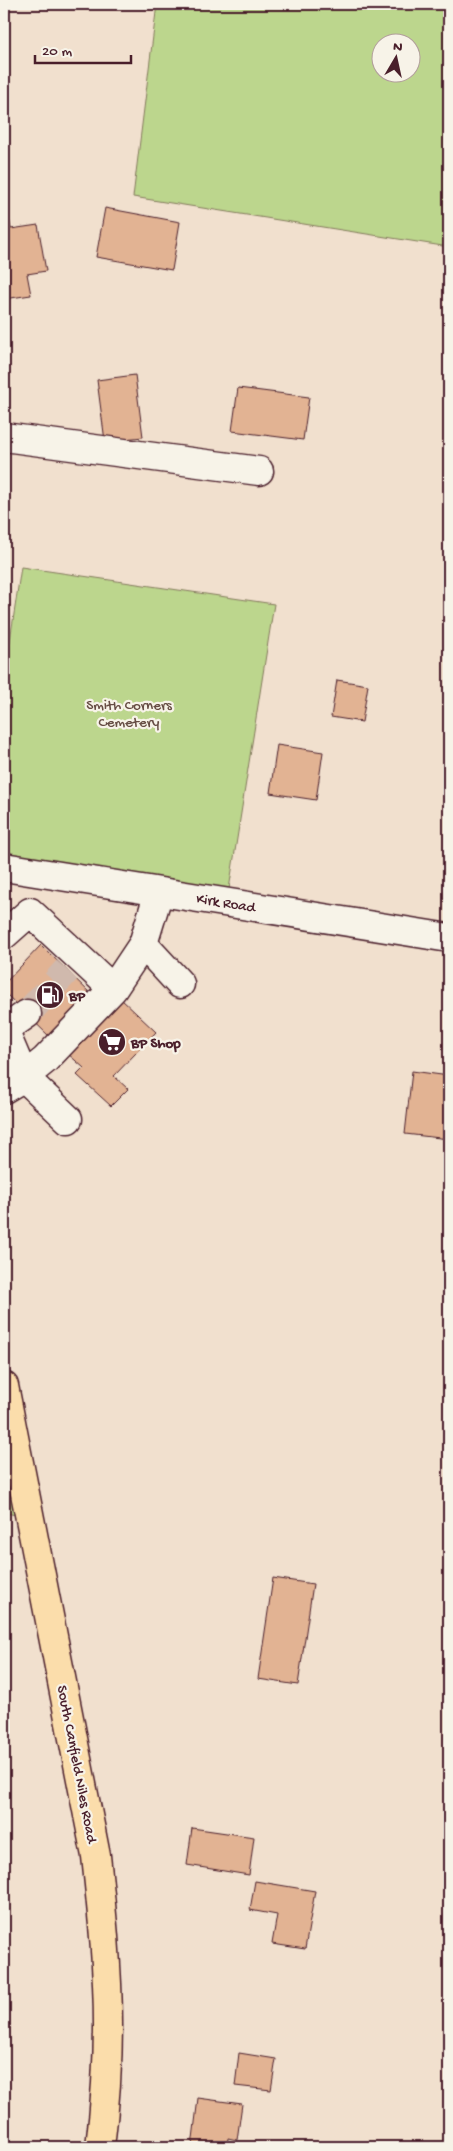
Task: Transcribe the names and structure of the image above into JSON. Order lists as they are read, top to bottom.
{
  "streets": {
    "main road": ["South Canfield Niles Road"],
    "street": ["Kirk Road"]
  },
  "parks": ["Smith Corners Cemetery"],
  "places": {
    "fuel station": ["BP"],
    "supermarket": ["BP Shop"]
  },
  "scale_bar": "20 m",
  "north": "top"
}
